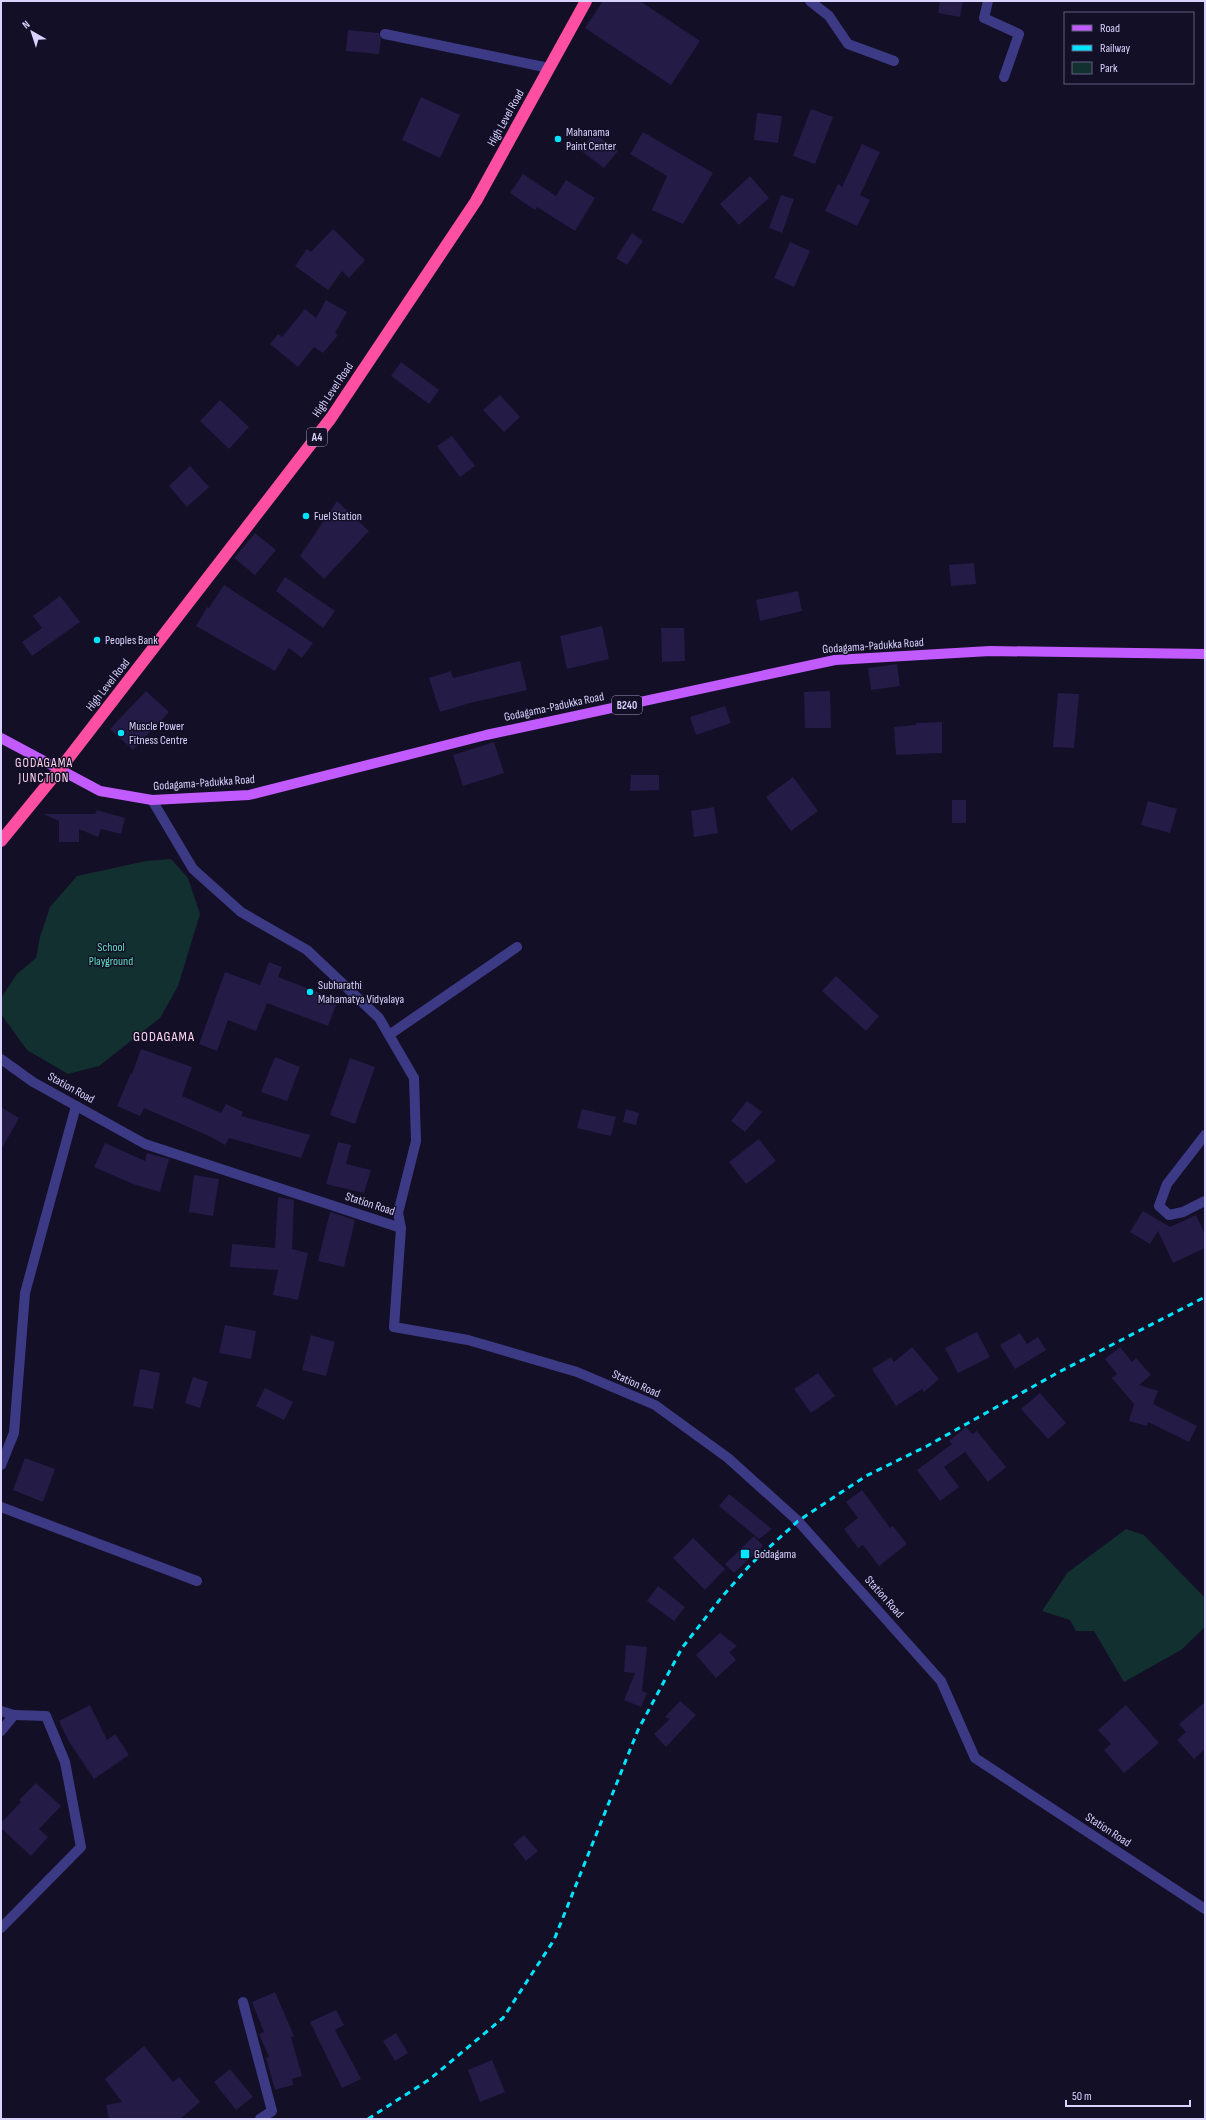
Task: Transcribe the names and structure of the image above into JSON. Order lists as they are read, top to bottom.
{
  "streets": {
    "highway": ["High Level Road", "A4"],
    "main road": ["Godagama-Padukka Road", "B240"],
    "street": ["Station Road"]
  },
  "crossings": [
    ["High Level Road", "Godagama-Padukka Road"],
    ["High Level Road", "B240"],
    ["Godagama-Padukka Road", "B240"]
  ],
  "districts": ["GODAGAMA JUNCTION", "GODAGAMA"],
  "parks": ["School Playground"],
  "places": {
    "other": [
      "Mahanama Paint Center",
      "Fuel Station",
      "Peoples Bank",
      "Muscle Power Fitness Centre",
      "Subharathi Mahamatya Vidyalaya"
    ],
    "transit": ["Godagama"]
  },
  "legend": ["Road", "Railway", "Park"],
  "scale_bar": "50 m",
  "north": "top left"
}
